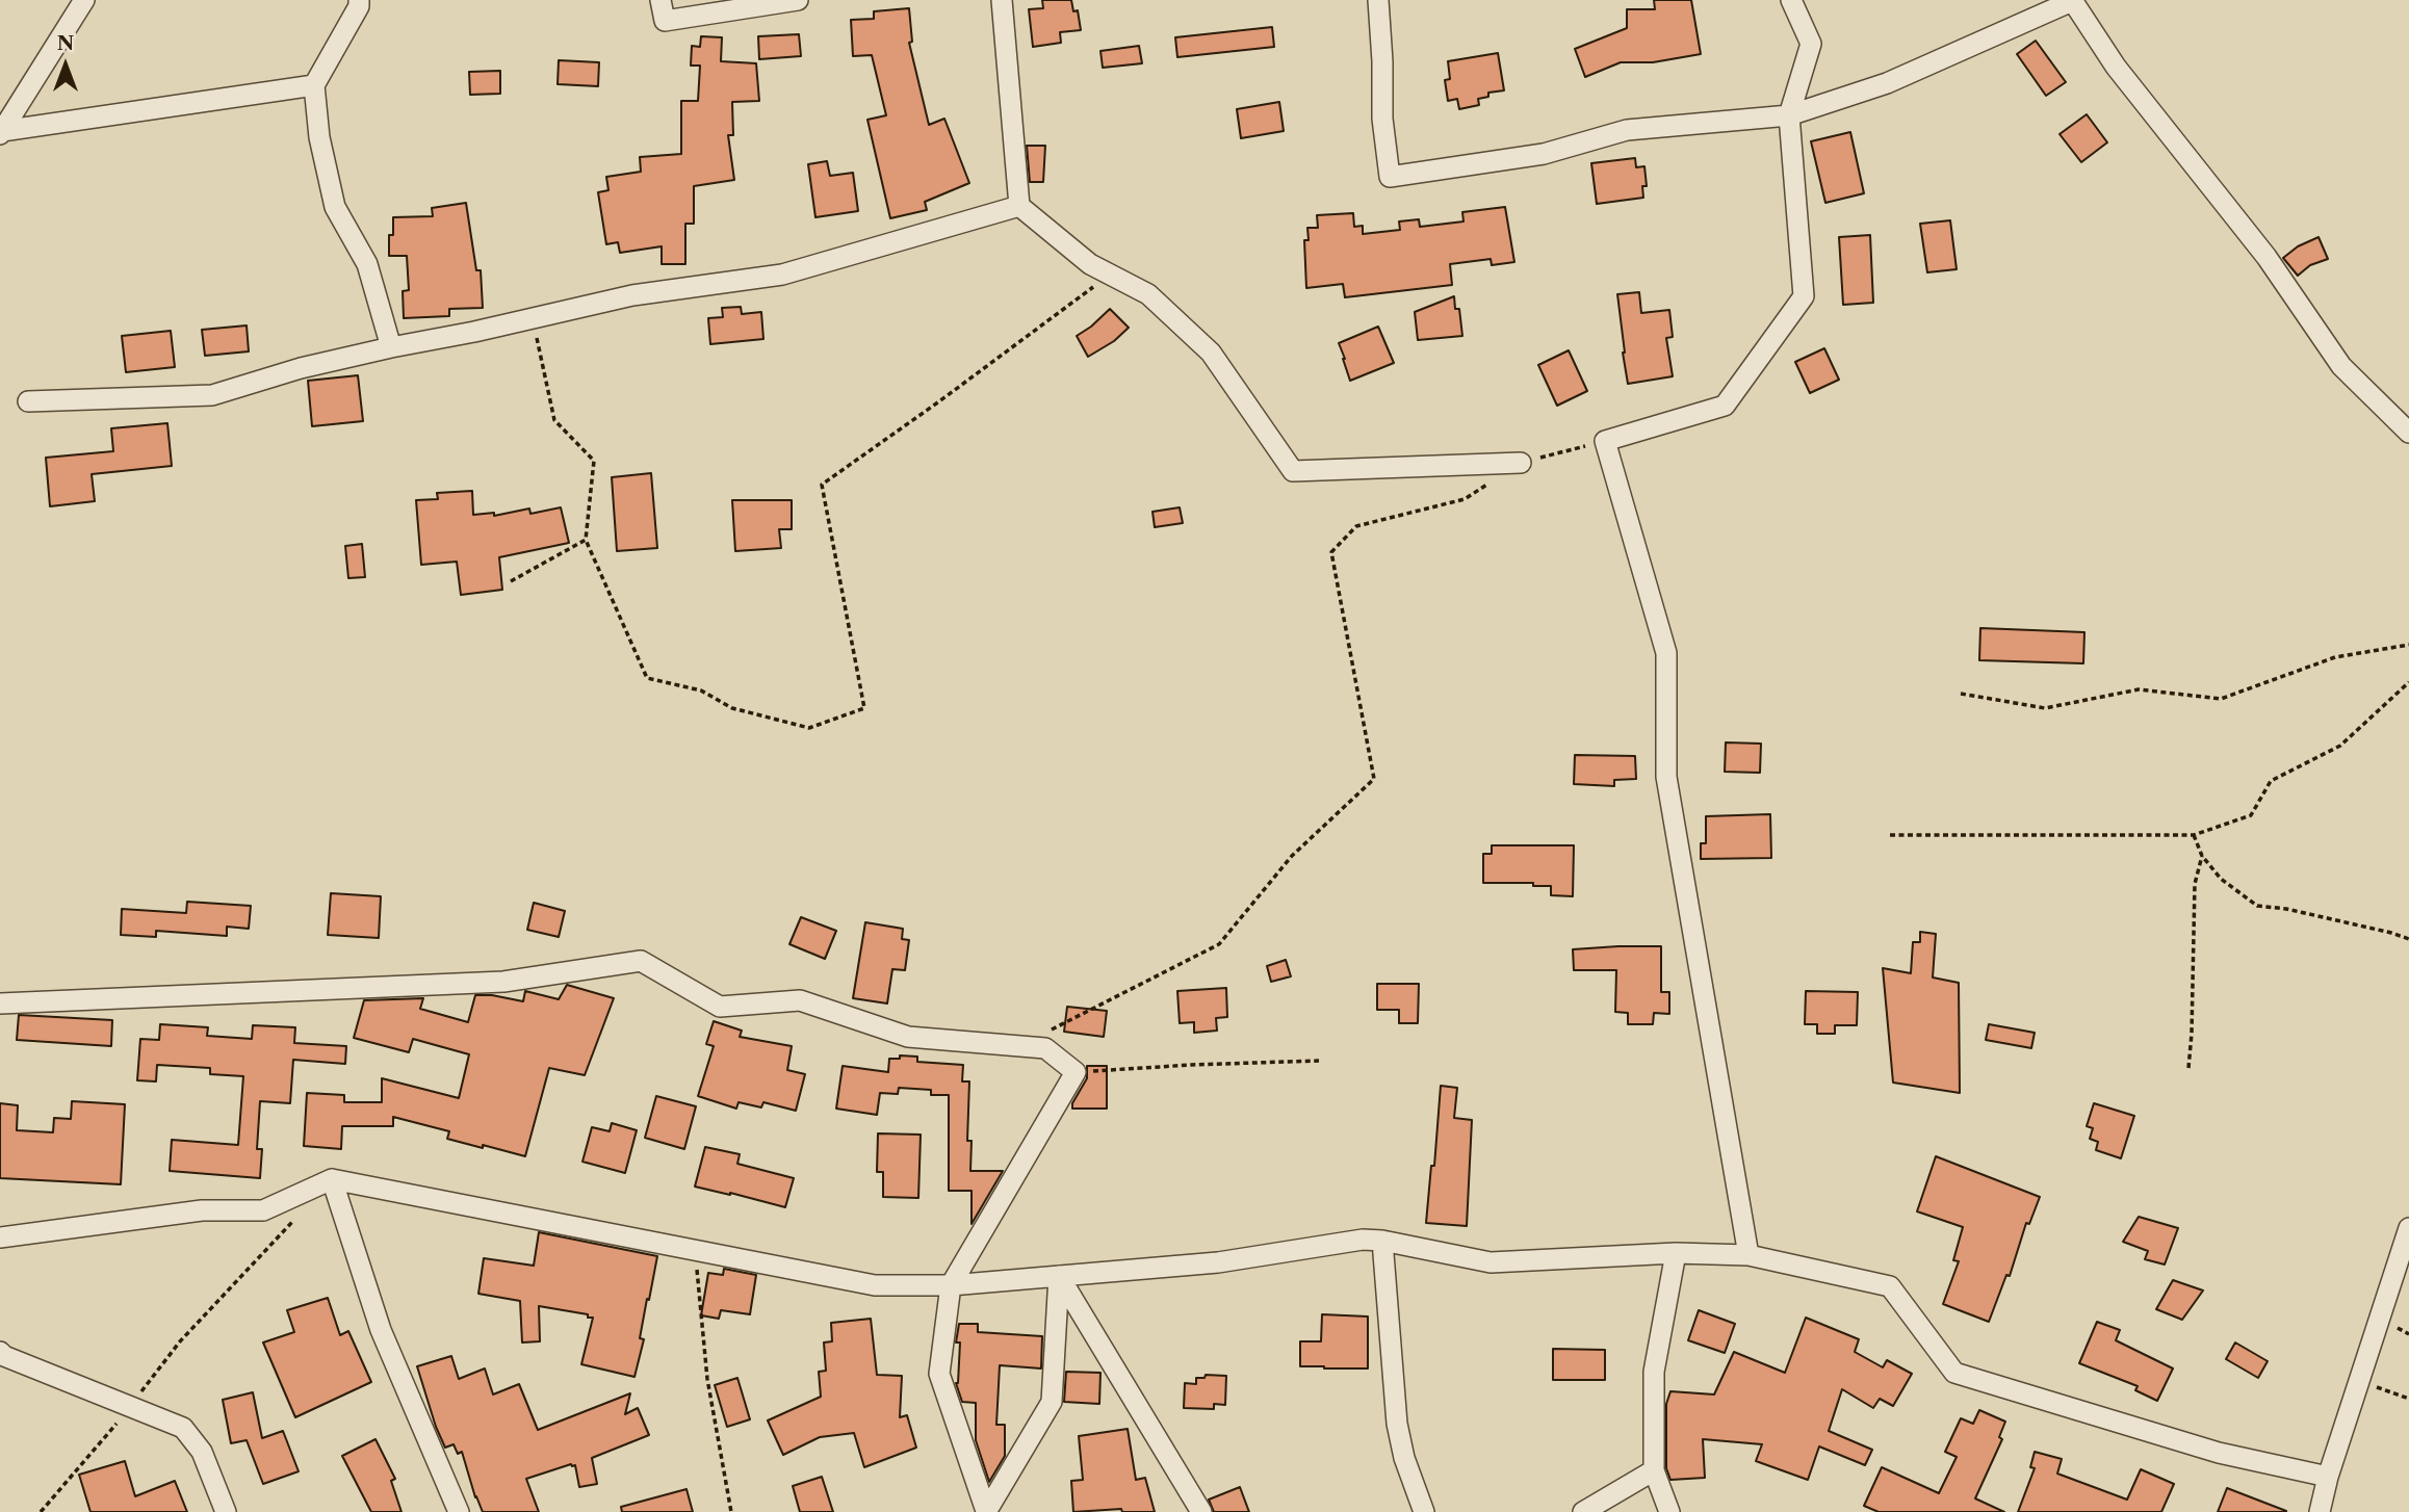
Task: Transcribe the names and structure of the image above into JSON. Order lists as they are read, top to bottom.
{
  "north": "top"
}
